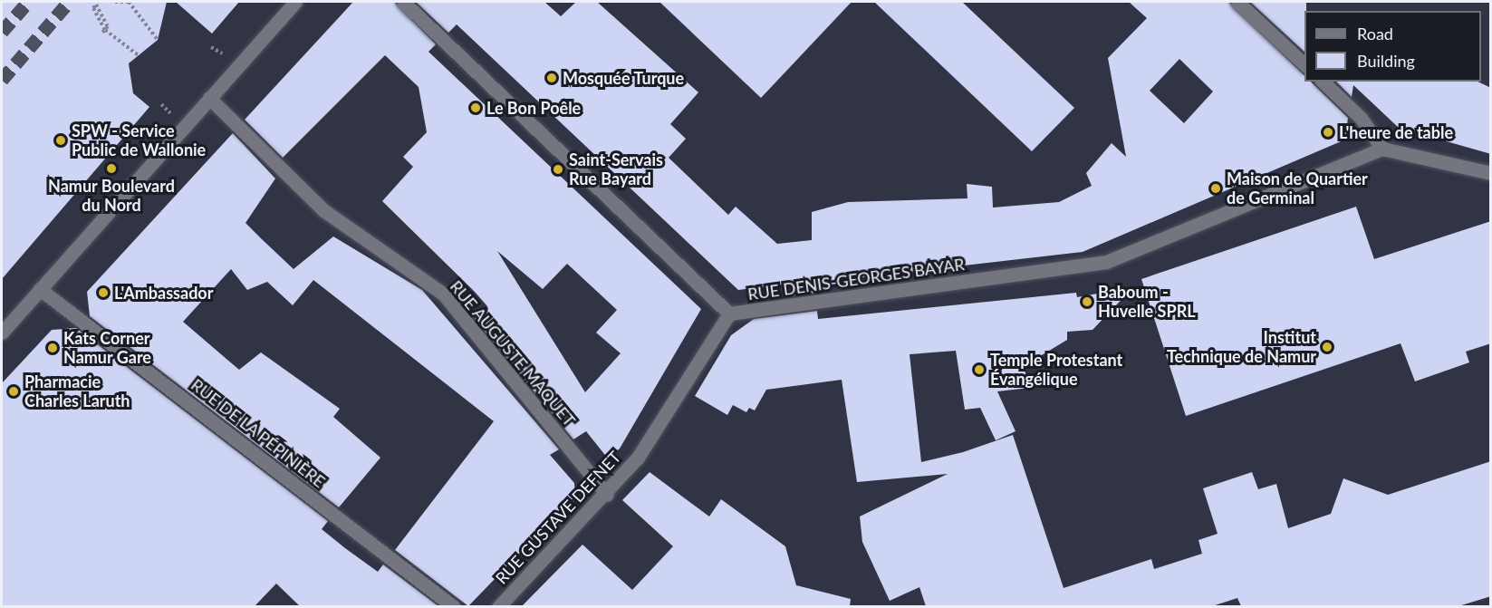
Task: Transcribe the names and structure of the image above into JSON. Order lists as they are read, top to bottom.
{
  "streets": {
    "street": [
      "RUE DENIS-GEORGES BAYAR",
      "RUE AUGUSTE MAQUET",
      "RUE DE LA PÉPINIÈRE",
      "RUE GUSTAVE DEFNET"
    ]
  },
  "crossings": [
    ["RUE DENIS-GEORGES BAYAR", "RUE GUSTAVE DEFNET"],
    ["RUE AUGUSTE MAQUET", "RUE GUSTAVE DEFNET"]
  ],
  "places": [
    "Mosquée Turque",
    "Le Bon Poêle",
    "L'heure de table",
    "SPW - Service Public de Wallonie",
    "Namur Boulevard du Nord",
    "Saint-Servais Rue Bayard",
    "Maison de Quartier de Germinal",
    "L'Ambassador",
    "Baboum - Huvelle SPRL",
    "Institut Technique de Namur",
    "Kats Corner Namur Gare",
    "Temple Protestant Évangélique",
    "Pharmacie Charles Laruth"
  ],
  "legend": ["Road", "Building"]
}
